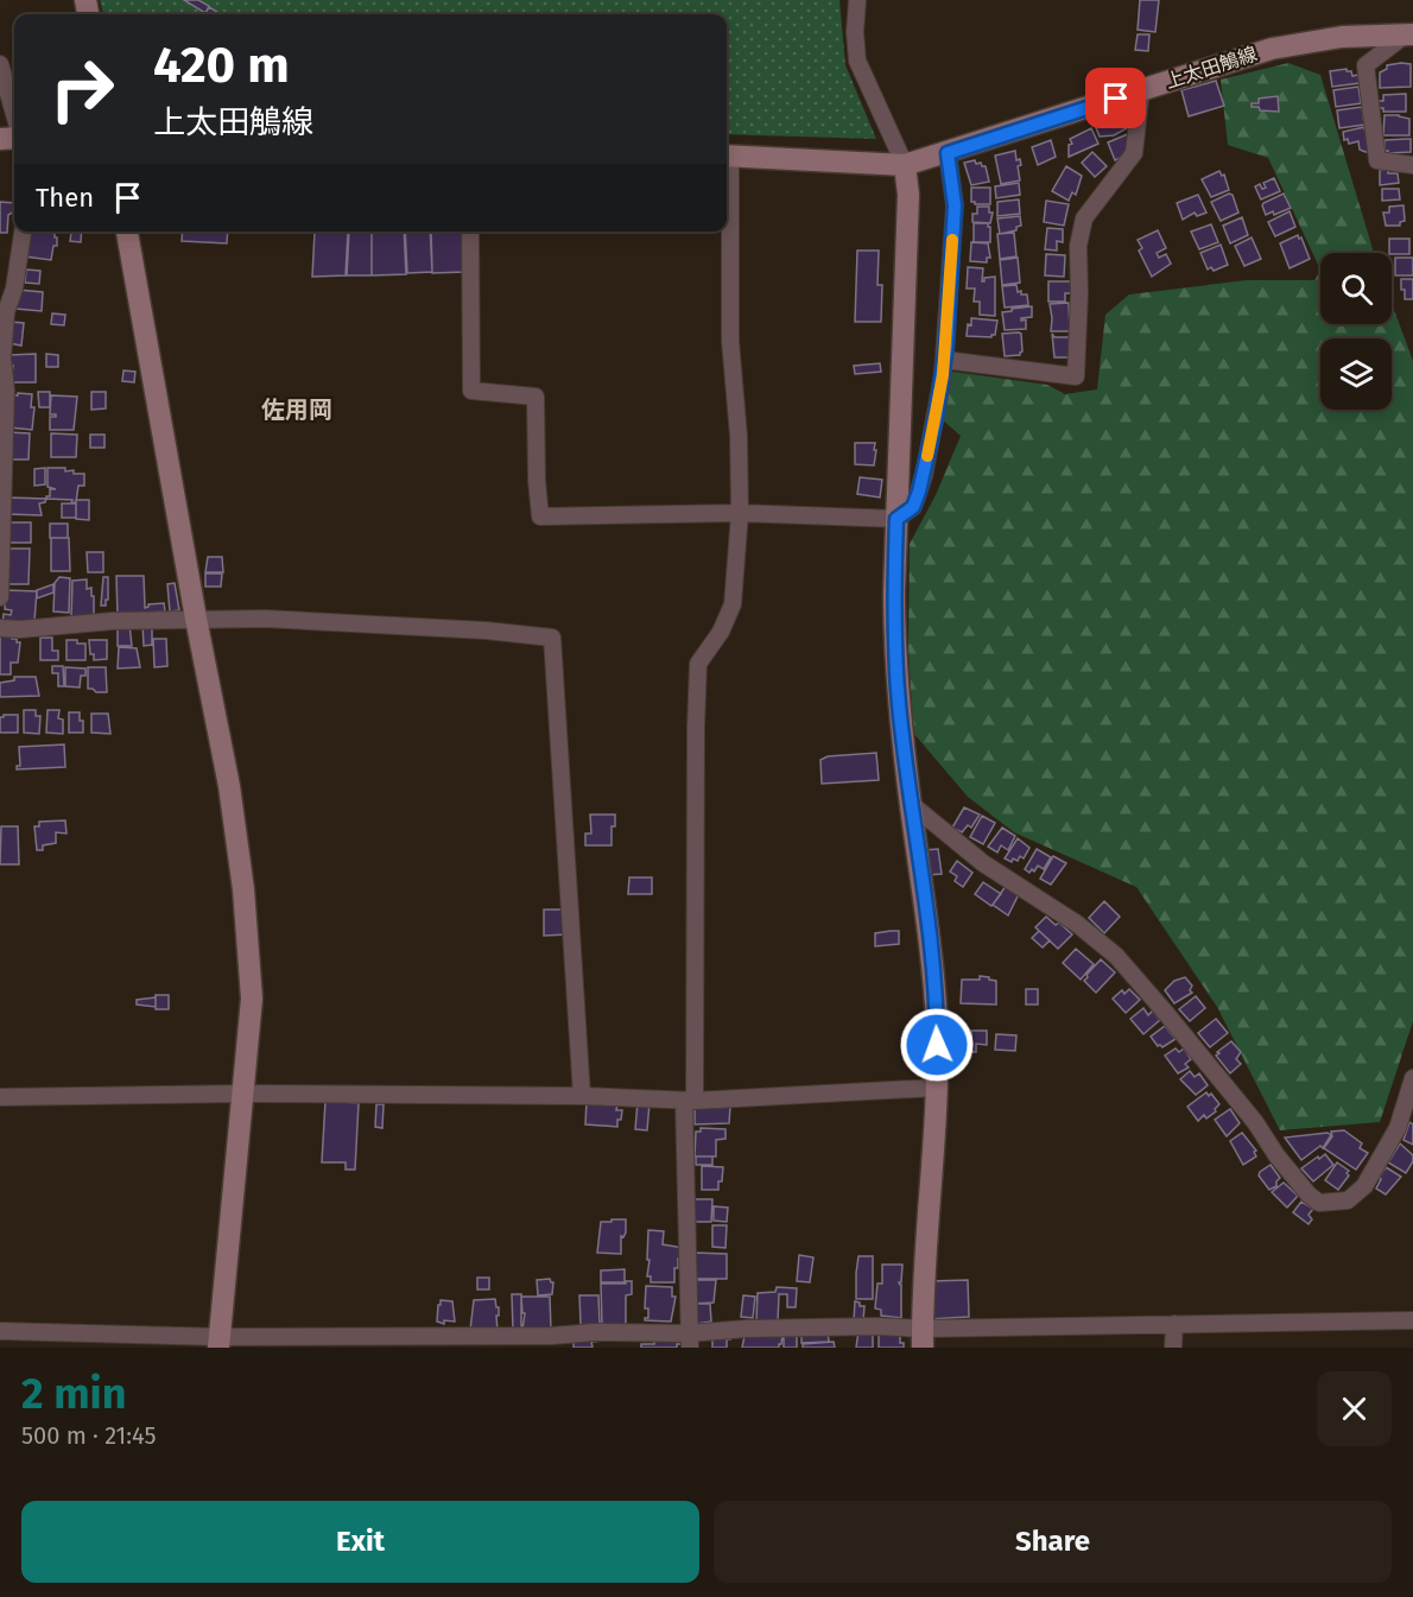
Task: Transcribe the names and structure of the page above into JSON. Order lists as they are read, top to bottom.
{
  "streets": {
    "street": ["上太田鵤線"]
  },
  "districts": ["佐用岡"],
  "page": {
    "turn": ["420 m", "上太田鵤線"],
    "then": "Then",
    "heading": ["2 min", "500 m · 21:45"],
    "buttons": ["Exit", "Share"]
  }
}
